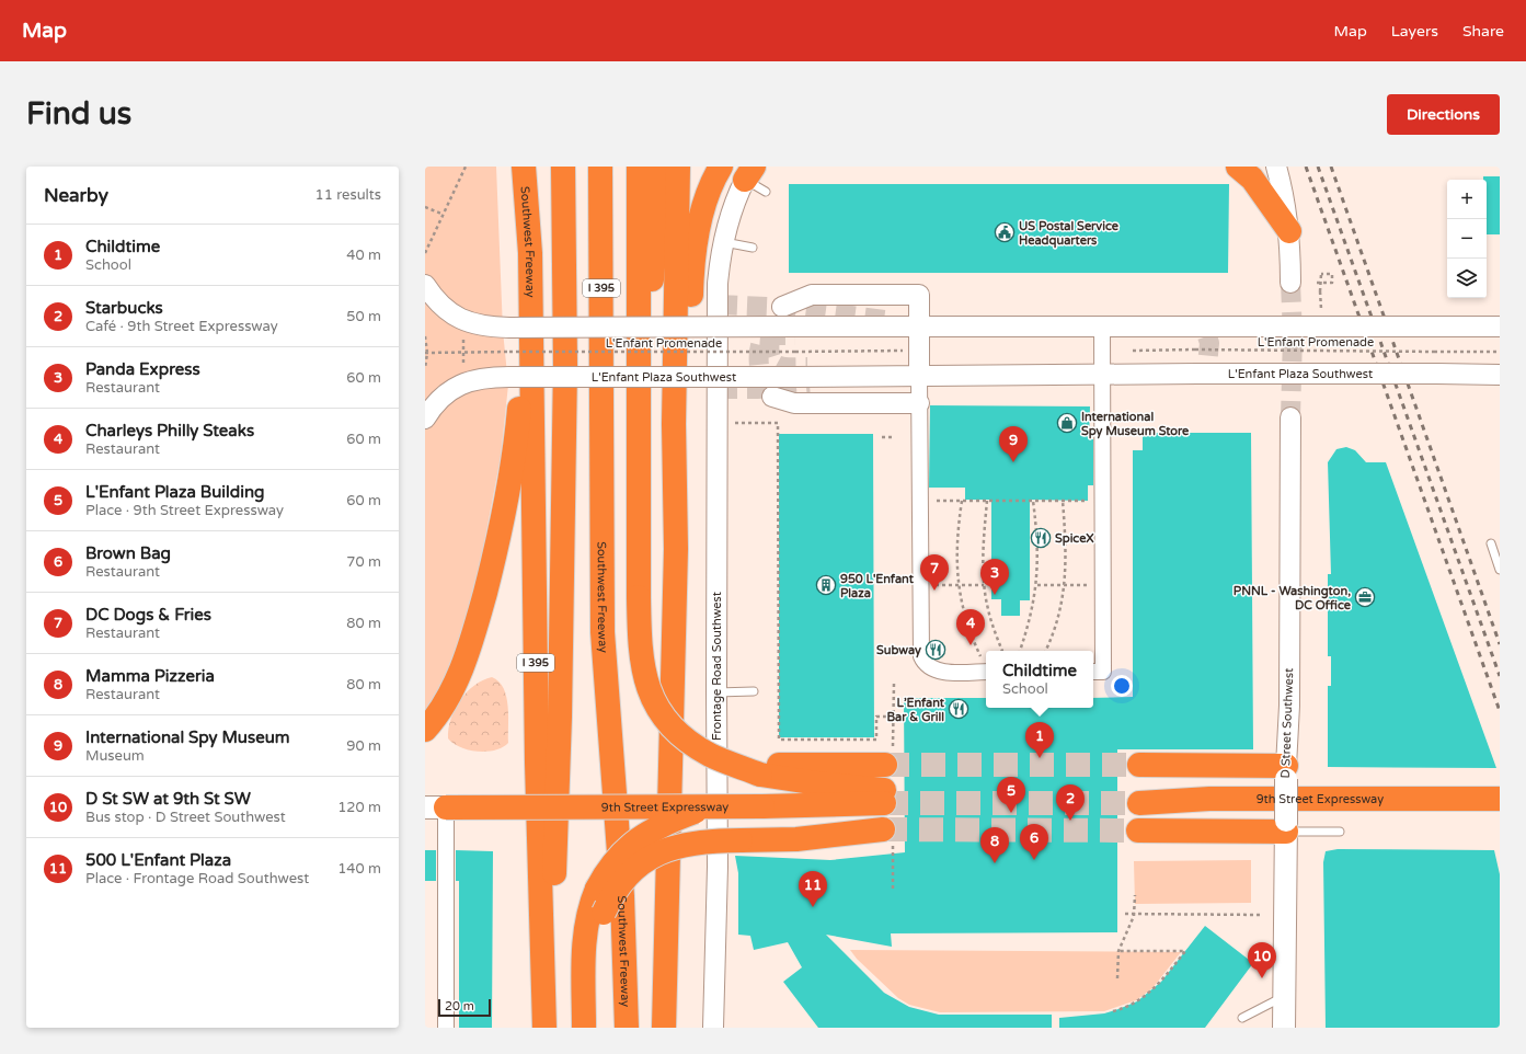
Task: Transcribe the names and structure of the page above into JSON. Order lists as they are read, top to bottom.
{
  "streets": {
    "highway": ["Southwest Freeway", "I 395", "9th Street Expressway"],
    "main road": ["D Street Southwest"],
    "street": ["L'Enfant Plaza Southwest", "Frontage Road Southwest"],
    "path": ["L'Enfant Promenade"]
  },
  "places": {
    "public building": ["US Postal Service Headquarters"],
    "shop": ["International Spy Museum Store"],
    "restaurant": ["SpiceX", "Subway", "L’Enfant Bar & Grill"],
    "building": ["950 L'Enfant Plaza"],
    "office": ["PNNL - Washington, DC Office"]
  },
  "scale_bar": "20 m",
  "page": {
    "header": "Map",
    "nav": ["Map", "Layers", "Share"],
    "buttons": "Directions",
    "title": "Find us",
    "heading": ["Nearby", "11 results"],
    "map_buttons": ["+", "−"],
    "list": [
      {
        "mark": "1",
        "name": "Childtime",
        "note": "School",
        "value": "40 m"
      },
      {
        "mark": "2",
        "name": "Starbucks",
        "note": "Café · 9th Street Expressway",
        "value": "50 m"
      },
      {
        "mark": "3",
        "name": "Panda Express",
        "note": "Restaurant",
        "value": "60 m"
      },
      {
        "mark": "4",
        "name": "Charleys Philly Steaks",
        "note": "Restaurant",
        "value": "60 m"
      },
      {
        "mark": "5",
        "name": "L'Enfant Plaza Building",
        "note": "Place · 9th Street Expressway",
        "value": "60 m"
      },
      {
        "mark": "6",
        "name": "Brown Bag",
        "note": "Restaurant",
        "value": "70 m"
      },
      {
        "mark": "7",
        "name": "DC Dogs & Fries",
        "note": "Restaurant",
        "value": "80 m"
      },
      {
        "mark": "8",
        "name": "Mamma Pizzeria",
        "note": "Restaurant",
        "value": "80 m"
      },
      {
        "mark": "9",
        "name": "International Spy Museum",
        "note": "Museum",
        "value": "90 m"
      },
      {
        "mark": "10",
        "name": "D St SW at 9th St SW",
        "note": "Bus stop · D Street Southwest",
        "value": "120 m"
      },
      {
        "mark": "11",
        "name": "500 L'Enfant Plaza",
        "note": "Place · Frontage Road Southwest",
        "value": "140 m"
      }
    ],
    "pins": [
      "9",
      "7",
      "3",
      "4",
      "1",
      "5",
      "2",
      "6",
      "8",
      "11",
      "10"
    ],
    "popup": ["Childtime", "School"],
    "scale": "20 m"
  }
}
